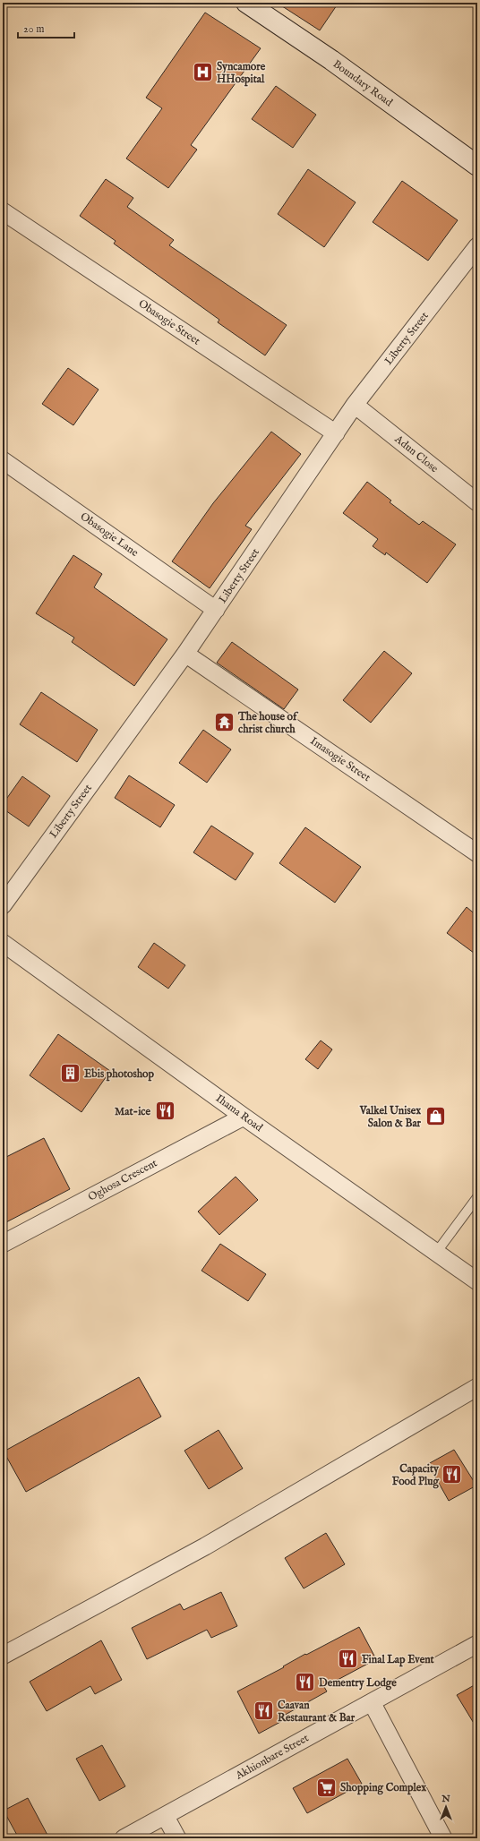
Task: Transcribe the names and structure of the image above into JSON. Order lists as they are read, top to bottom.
{
  "streets": {
    "street": [
      "Boundary Road",
      "Obasogie Street",
      "Liberty Street",
      "Adun Close",
      "Obasogie Lane",
      "Imasogie Street",
      "Ihama Road",
      "Oghosa Crescent",
      "Akhionbare Street"
    ]
  },
  "crossings": [
    ["Obasogie Street", "Liberty Street"],
    ["Liberty Street", "Adun Close"],
    ["Liberty Street", "Obasogie Lane"],
    ["Liberty Street", "Imasogie Street"],
    ["Ihama Road", "Oghosa Crescent"]
  ],
  "places": {
    "hospital": ["Syncamore HHospital"],
    "temple": ["The house of christ church"],
    "building": ["Ebis photoshop"],
    "restaurant": [
      "Mat-ice",
      "Capacity Food Plug",
      "Final Lap Event",
      "Dementry Lodge",
      "Caavan Restaurant & Bar"
    ],
    "shop": ["Valkel Unisex Salon & Bar"],
    "supermarket": ["Shopping Complex"]
  },
  "scale_bar": "20 m",
  "north": "top"
}
